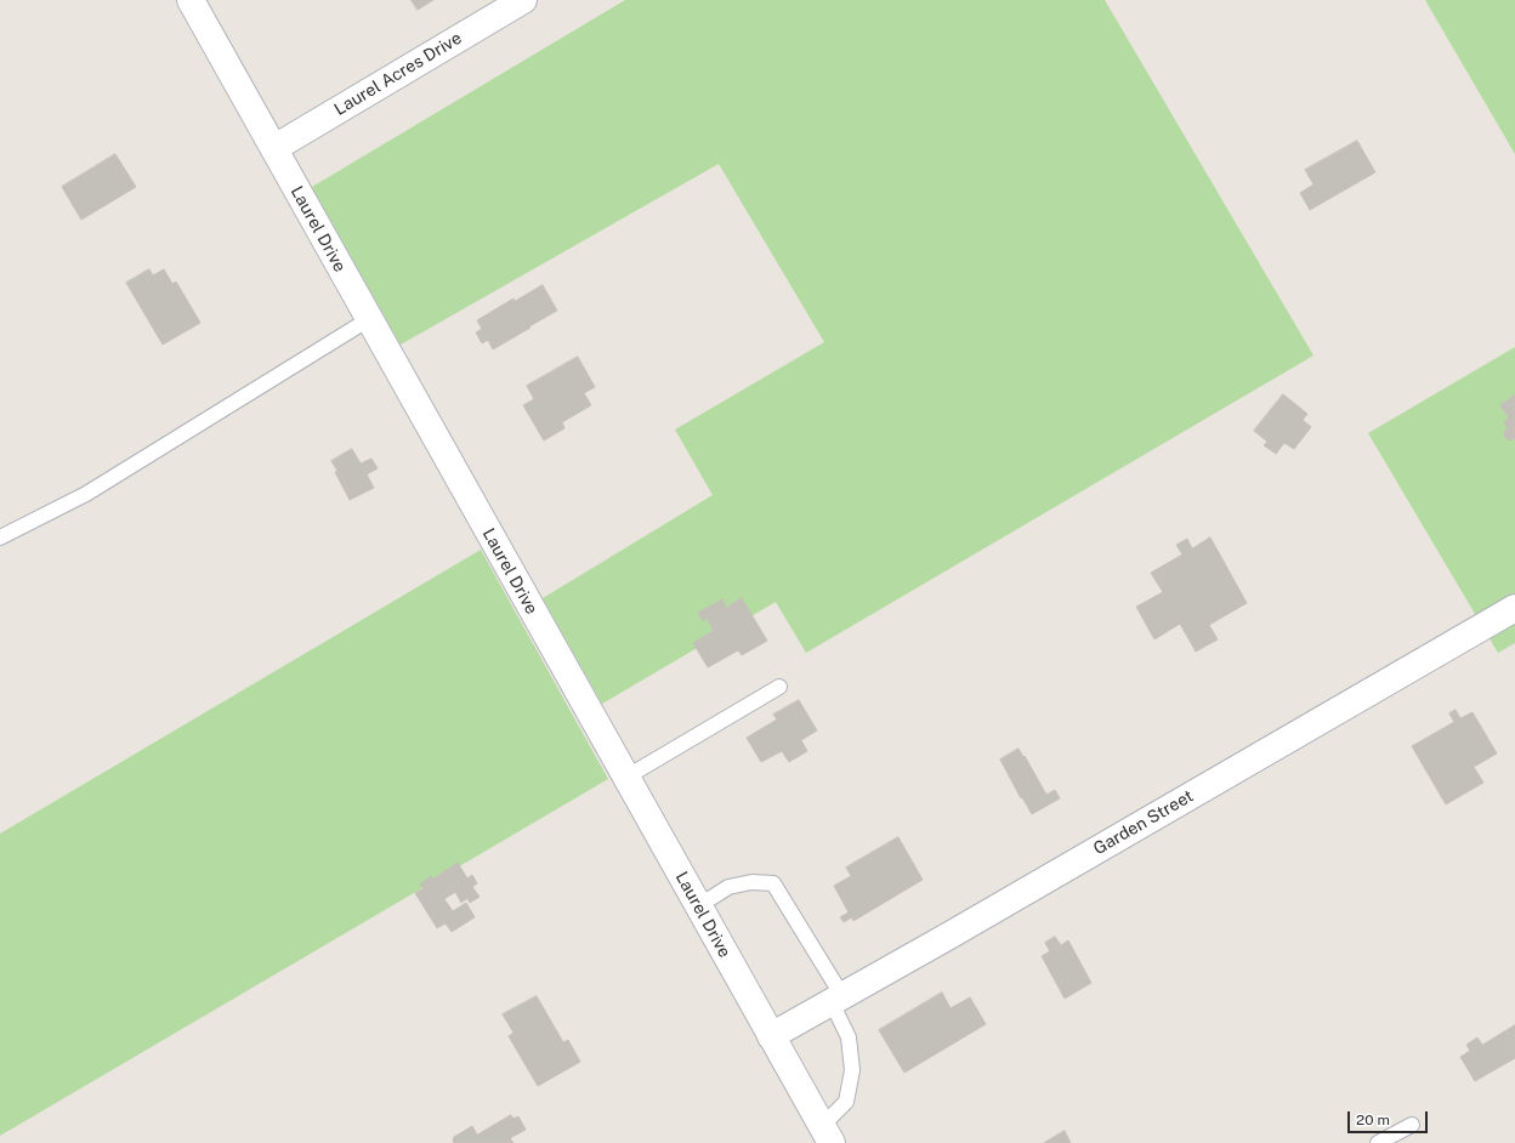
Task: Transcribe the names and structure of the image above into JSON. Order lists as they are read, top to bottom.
{
  "streets": {
    "street": ["Laurel Acres Drive", "Laurel Drive", "Garden Street"]
  },
  "crossings": [
    ["Laurel Acres Drive", "Laurel Drive"],
    ["Laurel Drive", "Garden Street"]
  ],
  "scale_bar": "20 m"
}
